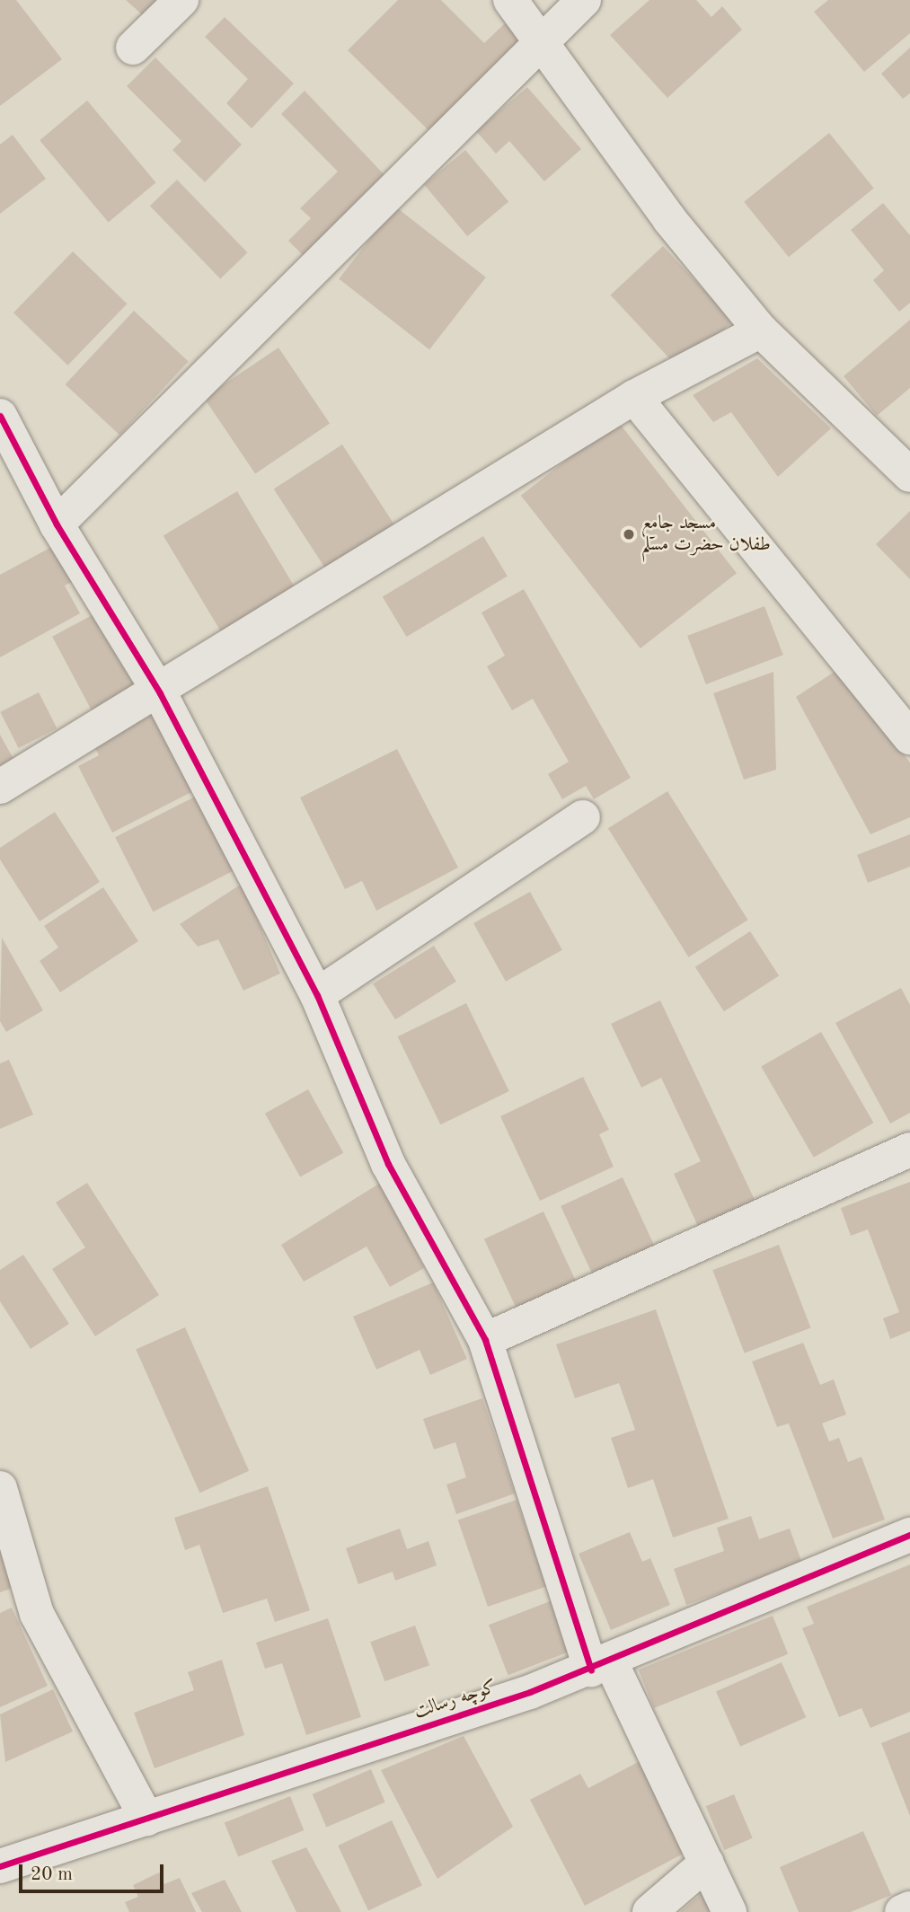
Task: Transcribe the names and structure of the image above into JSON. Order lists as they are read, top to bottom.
{
  "streets": {
    "street": ["کوچه رسالت"]
  },
  "places": ["مسجد جامع طفلان حضرت مسلم"],
  "scale_bar": "20 m"
}
